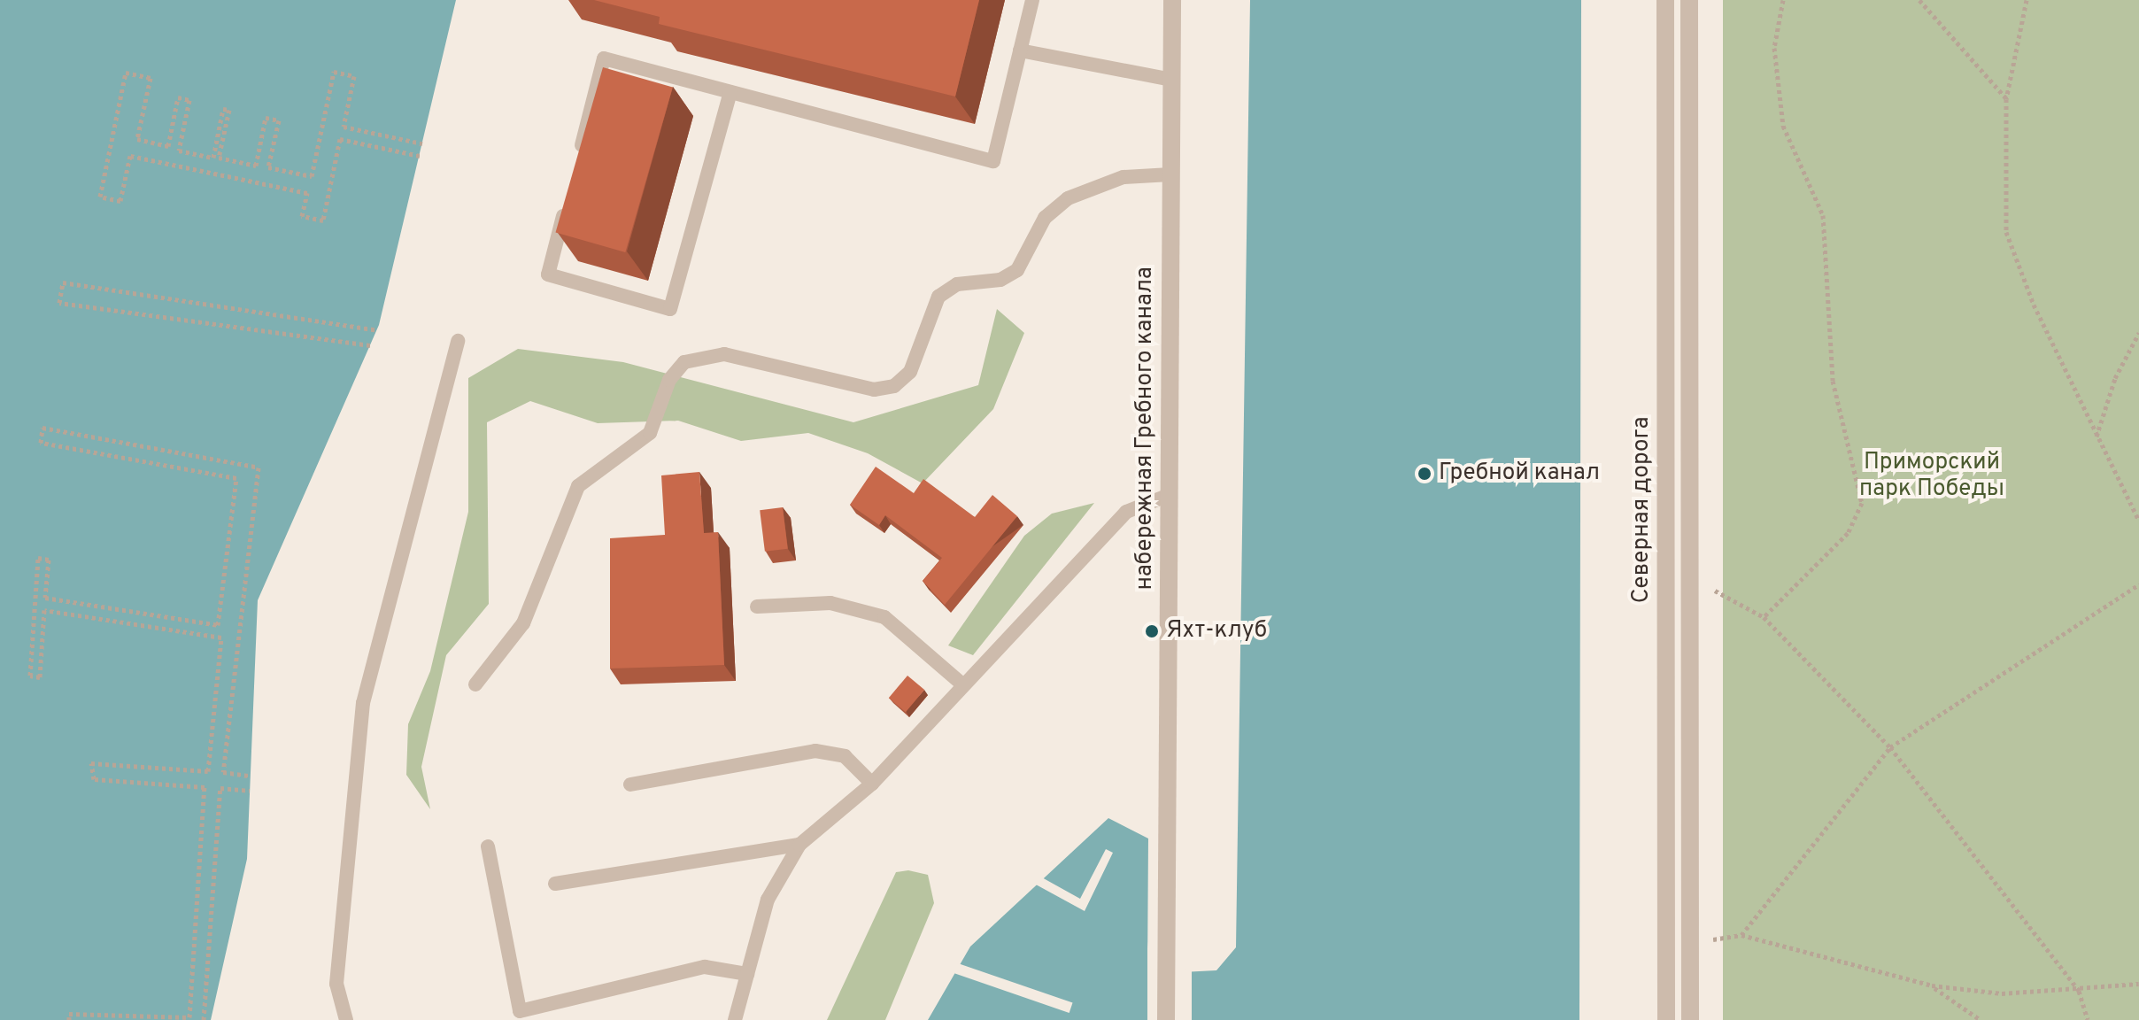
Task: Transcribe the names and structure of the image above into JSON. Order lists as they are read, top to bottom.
{
  "streets": {
    "street": ["набережная Гребного канала", "Северная дорога"]
  },
  "parks": ["Приморский парк Победы"],
  "places": ["Гребной канал", "Яхт-клуб"]
}
